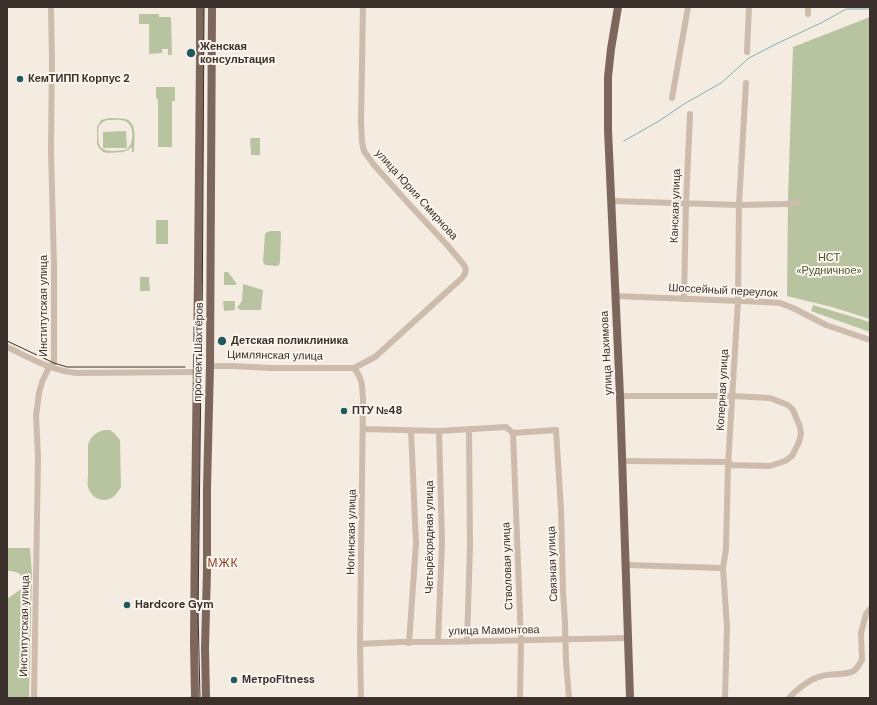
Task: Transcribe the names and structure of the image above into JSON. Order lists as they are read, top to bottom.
{
  "streets": {
    "main road": ["проспект Шахтёров", "улица Нахимова", "Цимлянская улица"],
    "street": [
      "улица Юрия Смирнова",
      "Канская улица",
      "Шоссейный переулок",
      "Институтская улица",
      "Коперная улица",
      "Ногинская улица",
      "Четырёхрядная улица",
      "Связная улица",
      "Стволовая улица",
      "улица Мамонтова"
    ]
  },
  "crossings": [
    ["улица Юрия Смирнова", "Цимлянская улица"],
    ["Канская улица", "Шоссейный переулок"],
    ["Шоссейный переулок", "улица Нахимова"],
    ["Шоссейный переулок", "Коперная улица"],
    ["Институтская улица", "Цимлянская улица"],
    ["проспект Шахтёров", "Цимлянская улица"],
    ["улица Нахимова", "улица Мамонтова"],
    ["Цимлянская улица", "Ногинская улица"],
    ["Ногинская улица", "улица Мамонтова"],
    ["Четырёхрядная улица", "улица Мамонтова"],
    ["Связная улица", "Стволовая улица"],
    ["Связная улица", "улица Мамонтова"],
    ["Стволовая улица", "улица Мамонтова"]
  ],
  "districts": ["МЖК"],
  "parks": ["НСТ «Рудничное»"],
  "places": [
    "Женская консультация",
    "КемТИПП Корпус 2",
    "Детская поликлиника",
    "ПТУ №48",
    "Hardcore Gym",
    "МетроFitness"
  ]
}
